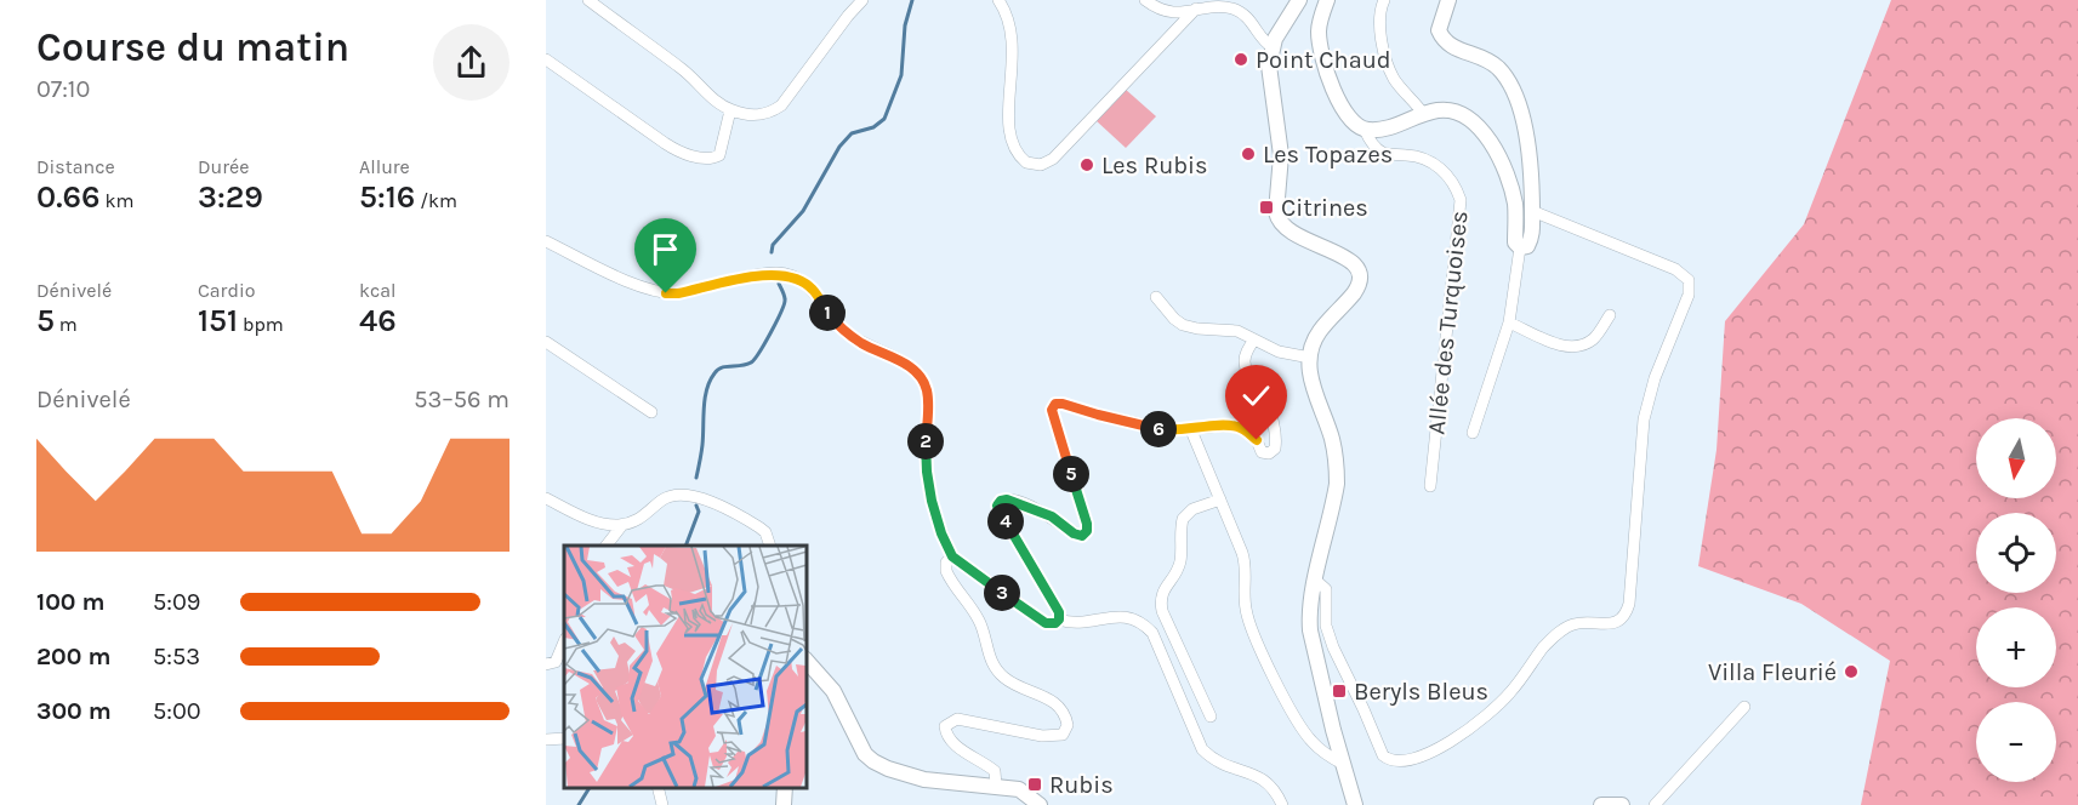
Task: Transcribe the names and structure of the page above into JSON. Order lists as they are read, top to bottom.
{
  "streets": {
    "street": ["Allée des Turquoises"]
  },
  "places": {
    "other": [
      "Point Chaud",
      "Les Topazes",
      "Les Rubis",
      "Villa Fleurié"
    ],
    "transit": ["Citrines", "Beryls Bleus", "Rubis"]
  },
  "north": "bottom",
  "page": {
    "heading": ["Course du matin", "07:10"],
    "stats": [
      ["Distance", "0.66 km"],
      ["Durée", "3:29"],
      ["Allure", "5:16 /km"],
      ["Dénivelé", "5 m"],
      ["Cardio", "151 bpm"],
      ["kcal", "46"]
    ],
    "pins": [
      "1",
      "6",
      "2",
      "5",
      "4",
      "3"
    ],
    "chart": ["Dénivelé", "53–56 m"],
    "map_buttons": ["+", "−"],
    "list": [
      {
        "name": "100 m",
        "note": "5:09"
      },
      {
        "name": "200 m",
        "note": "5:53"
      },
      {
        "name": "300 m",
        "note": "5:00"
      }
    ]
  }
}
